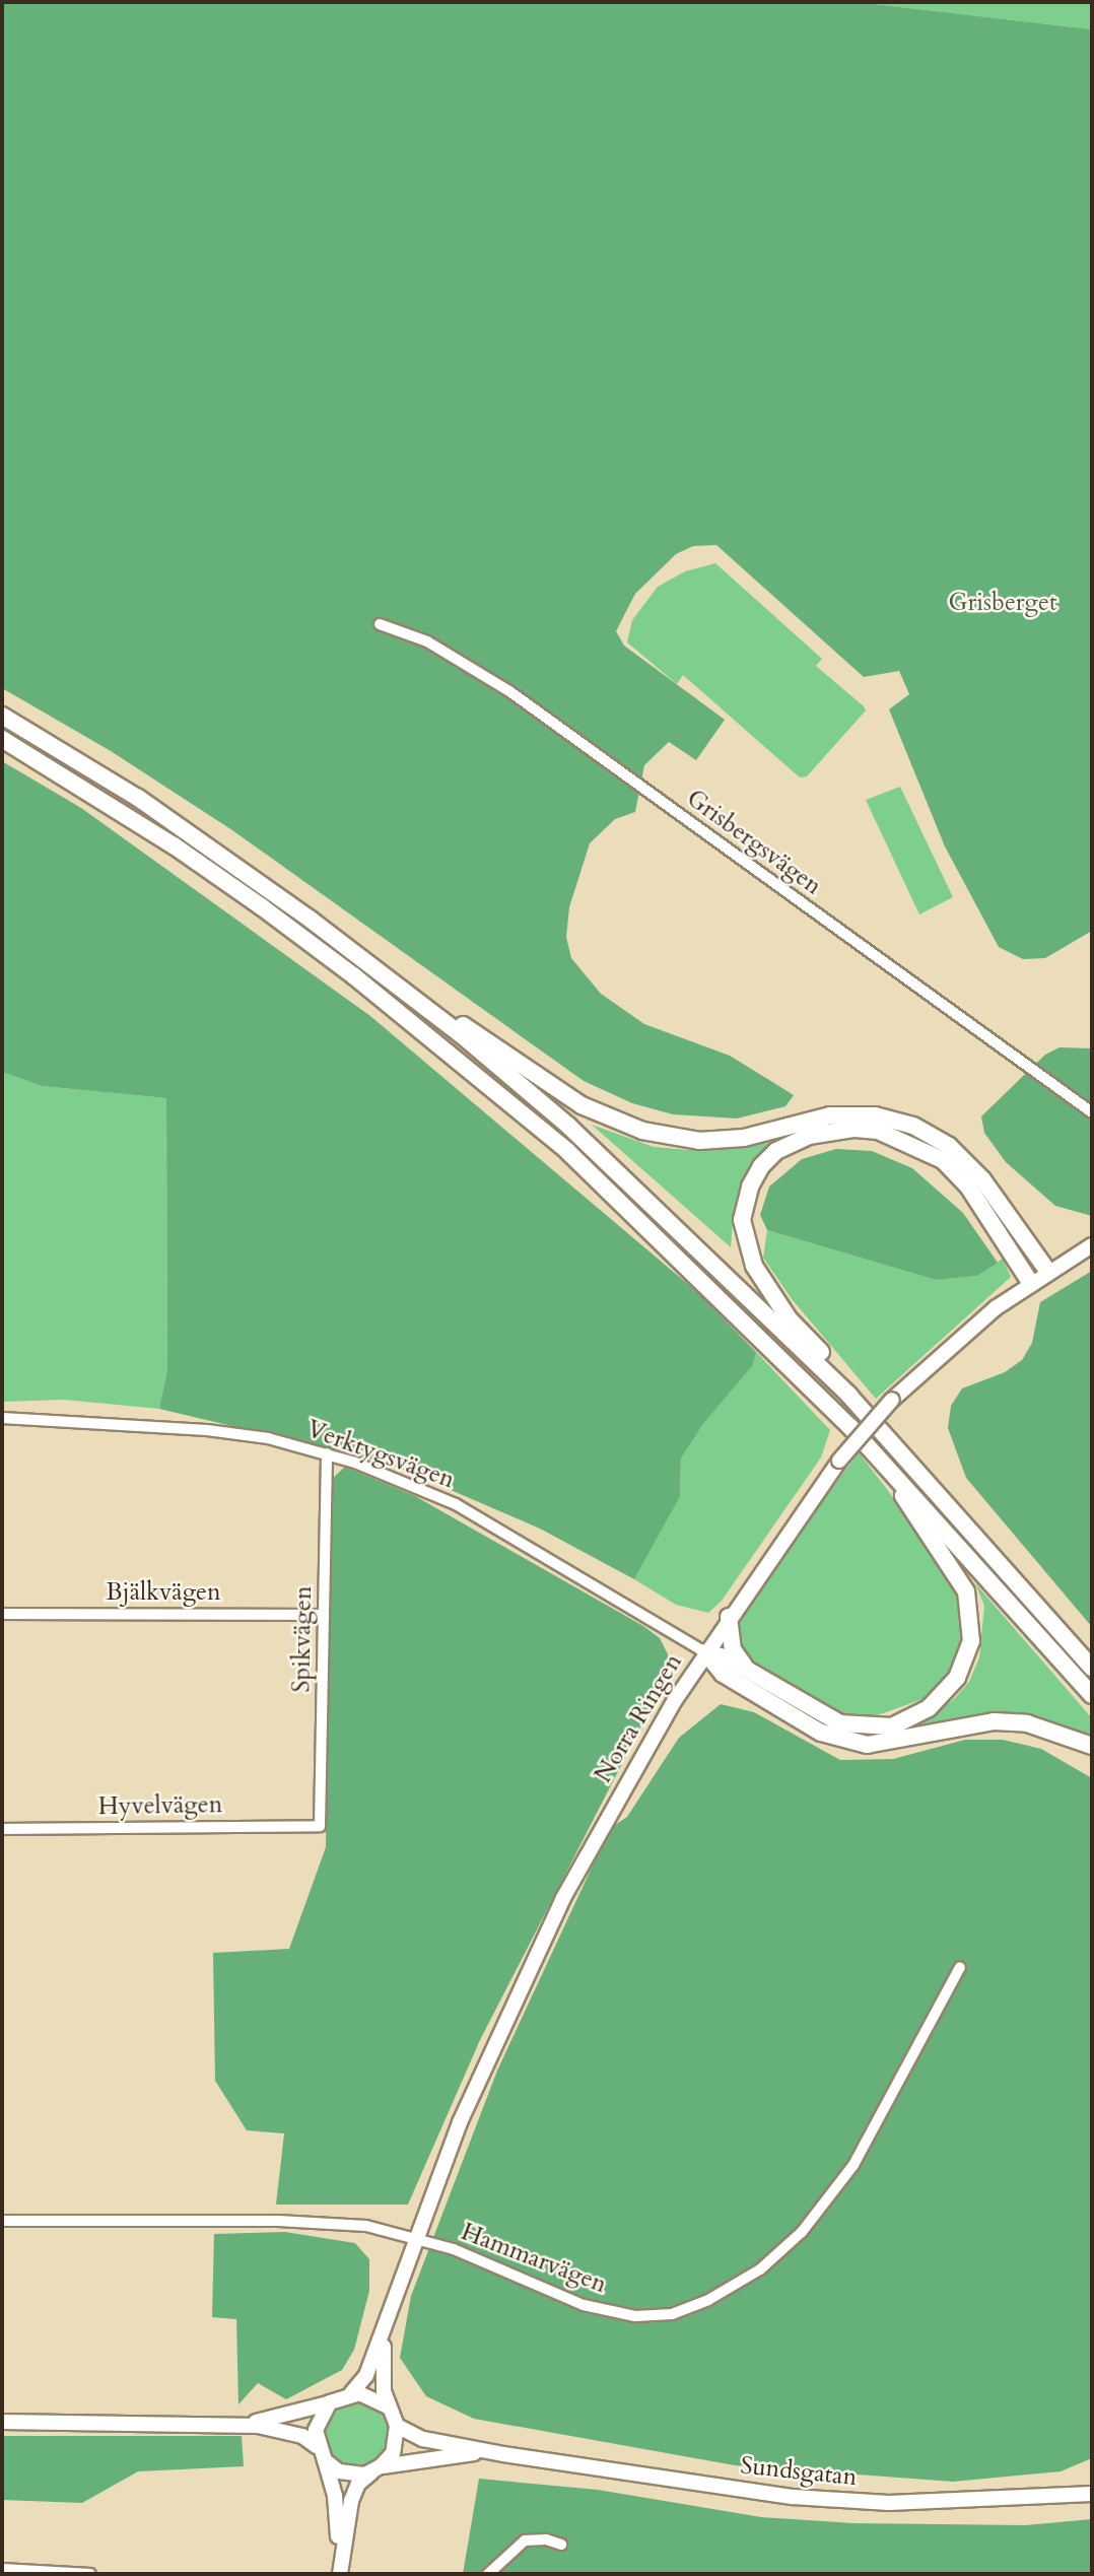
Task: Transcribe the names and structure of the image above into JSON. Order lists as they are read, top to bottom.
{
  "streets": {
    "main road": ["Norra Ringen", "Sundsgatan"],
    "street": [
      "Grisbergsvägen",
      "Verktygsvägen",
      "Bjälkvägen",
      "Spikvägen",
      "Hyvelvägen",
      "Hammarvägen"
    ]
  },
  "crossings": [
    ["Verktygsvägen", "Spikvägen"],
    ["Verktygsvägen", "Norra Ringen"],
    ["Bjälkvägen", "Spikvägen"],
    ["Spikvägen", "Hyvelvägen"],
    ["Norra Ringen", "Hammarvägen"],
    ["Norra Ringen", "Sundsgatan"]
  ],
  "parks": ["Grisberget"]
}
